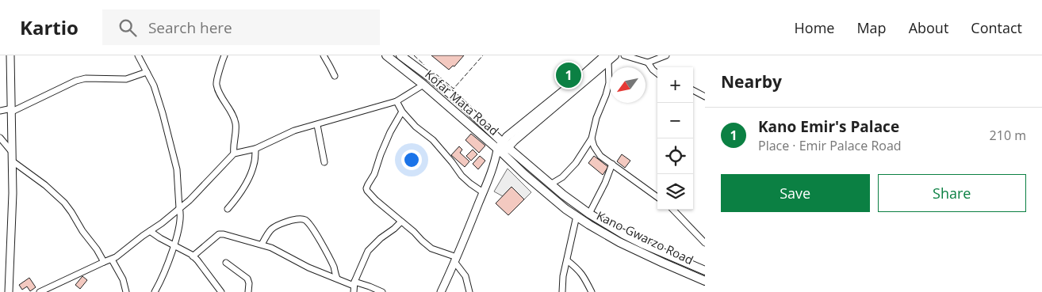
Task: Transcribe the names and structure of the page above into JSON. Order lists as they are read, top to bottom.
{
  "streets": {
    "main road": ["Kofar Mata Road", "Kano-Gwarzo Road"]
  },
  "crossings": [
    ["Kofar Mata Road", "Kano-Gwarzo Road"]
  ],
  "north": "bottom left",
  "page": {
    "header": "Kartio",
    "search": "Search here",
    "nav": [
      "Home",
      "Map",
      "About",
      "Contact"
    ],
    "heading": "Nearby",
    "pins": "1",
    "map_buttons": ["+", "−"],
    "list": [
      {
        "mark": "1",
        "name": "Kano Emir's Palace",
        "note": "Place · Emir Palace Road",
        "value": "210 m"
      }
    ],
    "buttons": ["Save", "Share"]
  }
}
